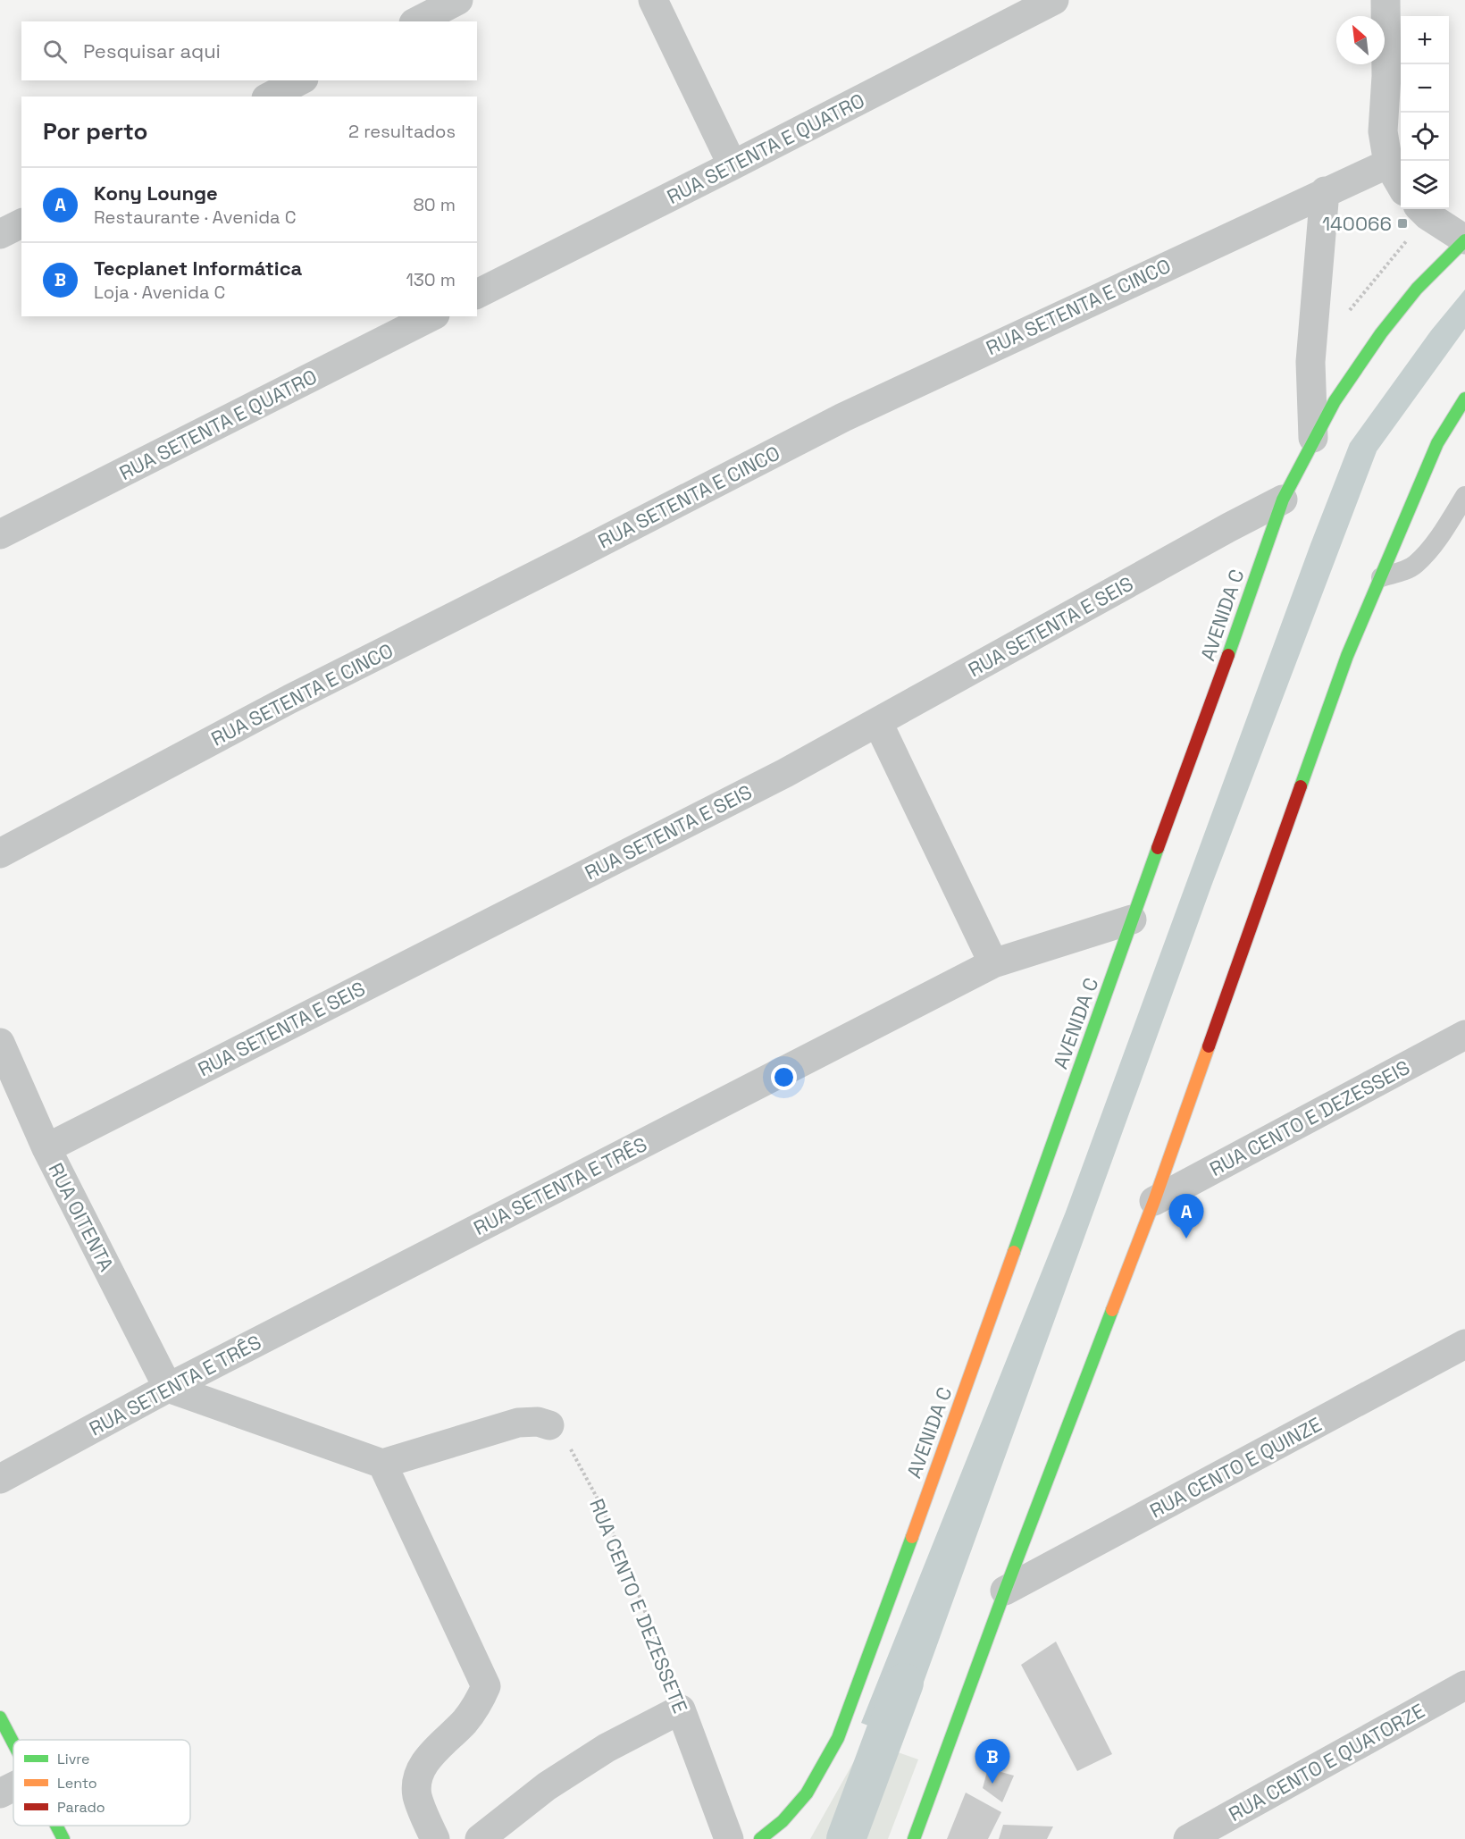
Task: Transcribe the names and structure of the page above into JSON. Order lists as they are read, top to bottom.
{
  "streets": {
    "main road": ["AVENIDA C"],
    "street": [
      "RUA SETENTA E QUATRO",
      "RUA SETENTA E CINCO",
      "RUA SETENTA E SEIS",
      "RUA CENTO E DEZESSEIS",
      "RUA SETENTA E TRÊS",
      "RUA OITENTA",
      "RUA CENTO E QUINZE",
      "RUA CENTO E DEZESSETE",
      "RUA CENTO E QUATORZE"
    ]
  },
  "crossings": [
    ["AVENIDA C", "RUA SETENTA E SEIS"],
    ["AVENIDA C", "RUA SETENTA E TRÊS"],
    ["RUA SETENTA E SEIS", "RUA OITENTA"],
    ["RUA SETENTA E TRÊS", "RUA OITENTA"]
  ],
  "places": {
    "transit": ["140066"]
  },
  "legend": ["Livre", "Lento", "Parado"],
  "north": "top left",
  "page": {
    "map_buttons": ["+", "−"],
    "search": "Pesquisar aqui",
    "heading": ["Por perto", "2 resultados"],
    "list": [
      {
        "mark": "A",
        "name": "Kony Lounge",
        "note": "Restaurante · Avenida C",
        "value": "80 m"
      },
      {
        "mark": "B",
        "name": "Tecplanet Informática",
        "note": "Loja · Avenida C",
        "value": "130 m"
      }
    ],
    "pins": ["A", "B"]
  }
}
